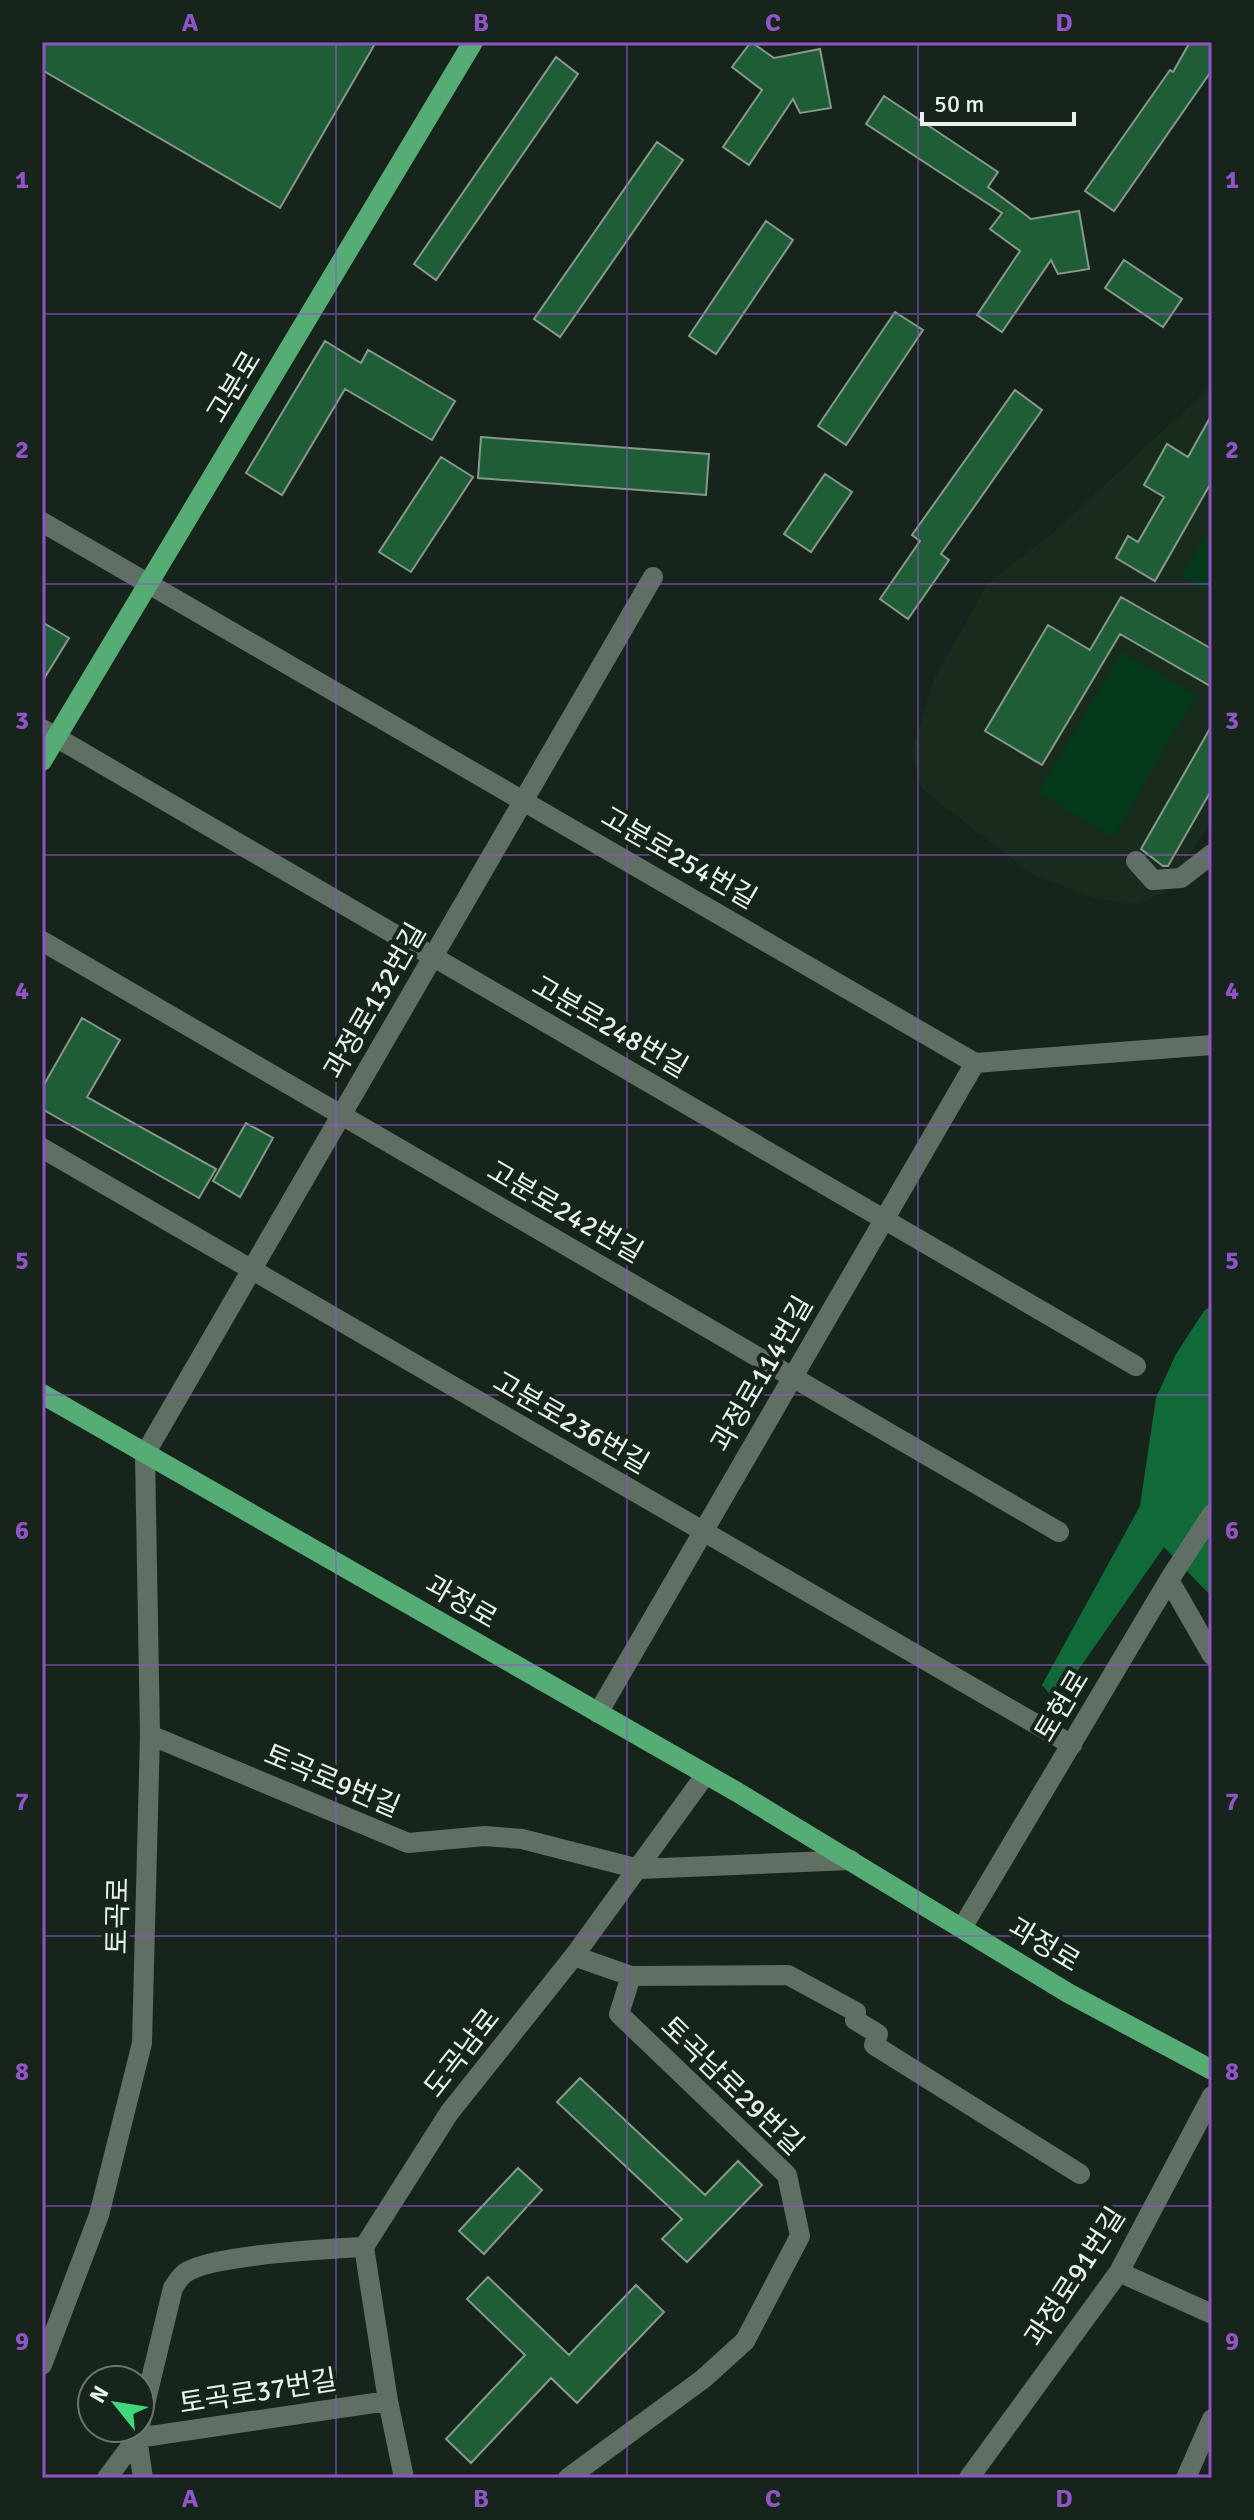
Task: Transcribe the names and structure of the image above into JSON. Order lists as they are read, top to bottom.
{
  "streets": {
    "main road": ["고분로", "과정로"],
    "street": [
      "고분로254번길",
      "과정로132번길",
      "고분로248번길",
      "고분로242번길",
      "과정로114번길",
      "고분로236번길",
      "토현로",
      "토곡로9번길",
      "토곡로",
      "도곡남로",
      "토곡남로29번길",
      "과정로91번길",
      "토곡로37번길"
    ]
  },
  "crossings": [
    ["고분로", "고분로254번길"],
    ["고분로", "고분로248번길"],
    ["고분로254번길", "과정로132번길"],
    ["고분로254번길", "과정로114번길"],
    ["과정로132번길", "고분로248번길"],
    ["과정로132번길", "고분로242번길"],
    ["과정로132번길", "고분로236번길"],
    ["과정로132번길", "과정로"],
    ["과정로132번길", "토곡로"],
    ["고분로248번길", "과정로114번길"],
    ["고분로242번길", "과정로114번길"],
    ["과정로114번길", "고분로236번길"],
    ["과정로114번길", "과정로"],
    ["고분로236번길", "토현로"],
    ["과정로", "토현로"],
    ["과정로", "토곡로"],
    ["과정로", "도곡남로"],
    ["토곡로9번길", "토곡로"],
    ["토곡로9번길", "도곡남로"]
  ],
  "scale_bar": "50 m",
  "north": "top left",
  "grid": {
    "columns": [
      "A",
      "B",
      "C",
      "D"
    ],
    "rows": [
      "1",
      "2",
      "3",
      "4",
      "5",
      "6",
      "7",
      "8",
      "9"
    ]
  }
}
